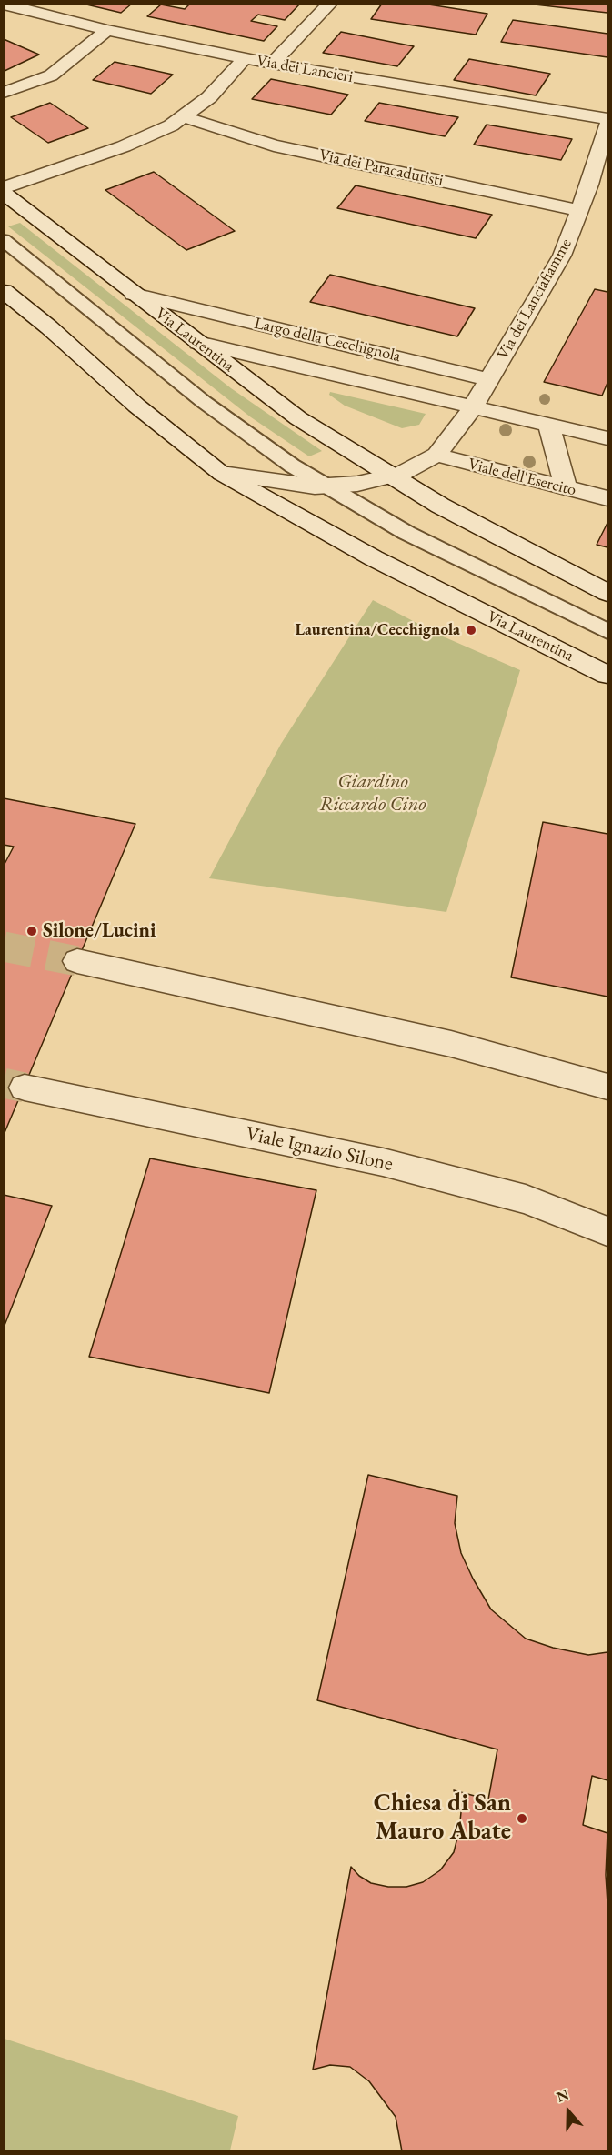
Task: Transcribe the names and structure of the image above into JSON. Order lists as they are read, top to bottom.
{
  "streets": {
    "street": [
      "Via dei Lancieri",
      "Via dei Paracadutisti",
      "Via dei Lanciafiamme",
      "Via Laurentina",
      "Largo della Cecchignola",
      "Viale dell'Esercito",
      "Viale Ignazio Silone"
    ]
  },
  "crossings": [
    ["Via dei Paracadutisti", "Via dei Lanciafiamme"],
    ["Via dei Lanciafiamme", "Largo della Cecchignola"],
    ["Via Laurentina", "Largo della Cecchignola"]
  ],
  "parks": ["Giardino Riccardo Cino"],
  "places": ["Laurentina/Cecchignola", "Silone/Lucini", "Chiesa di San Mauro Abate"],
  "north": "top"
}
